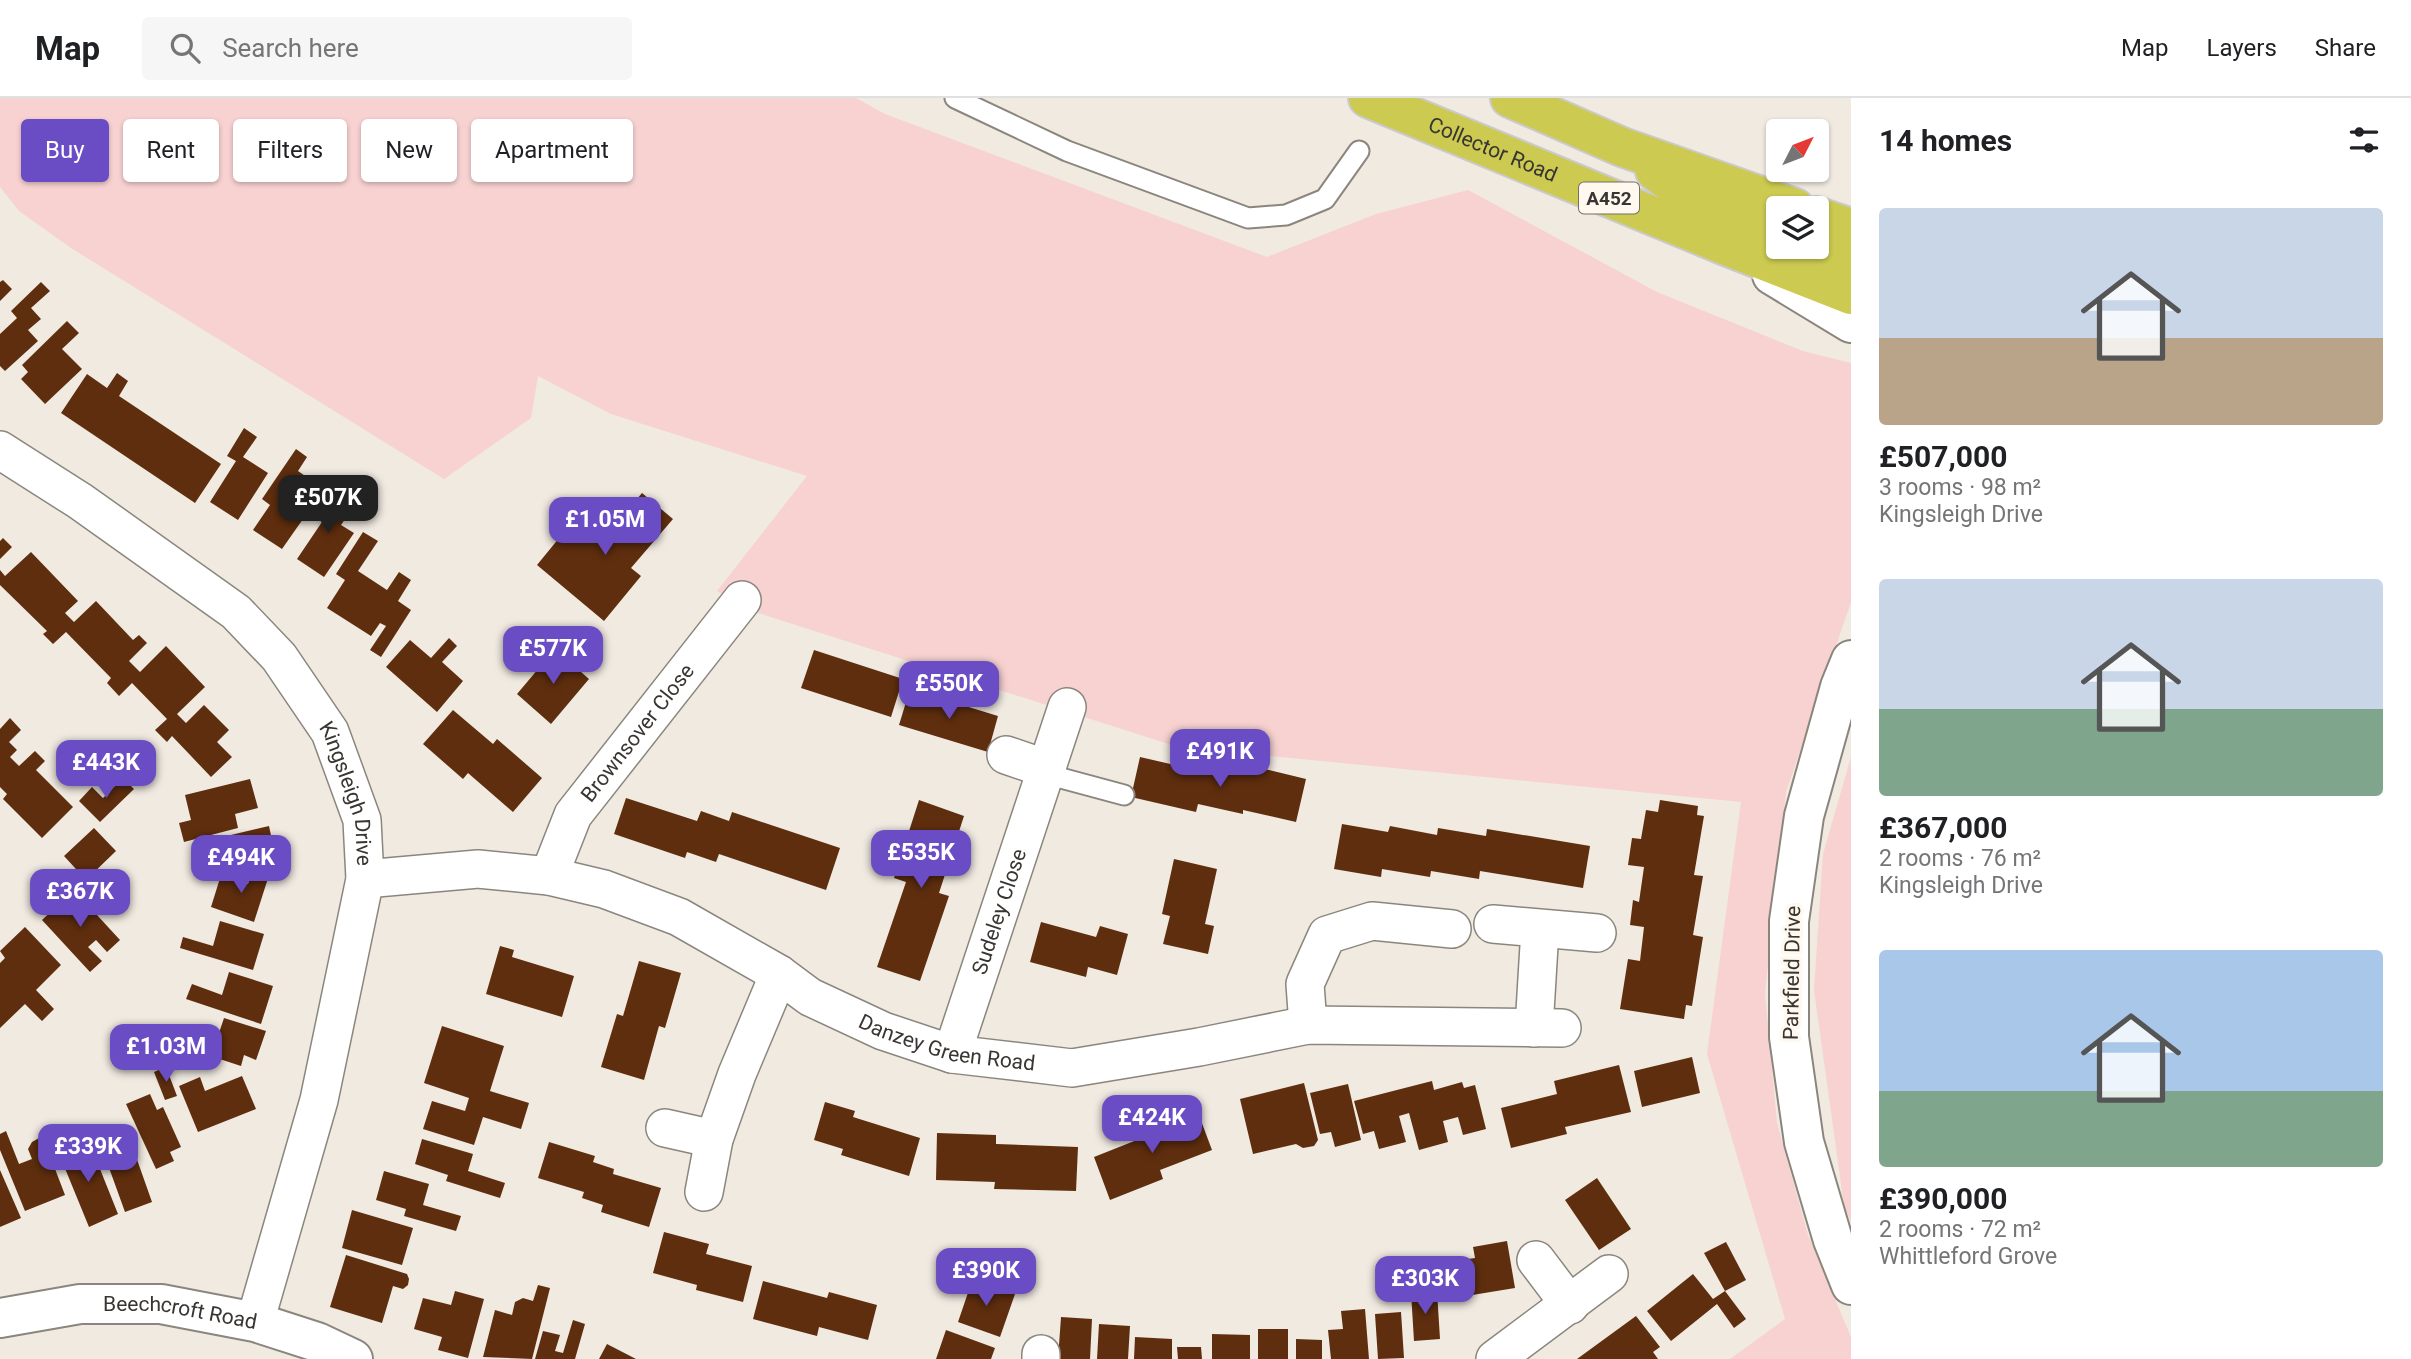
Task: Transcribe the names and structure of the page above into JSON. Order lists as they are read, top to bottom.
{
  "streets": {
    "highway": ["Collector Road", "A452"],
    "street": [
      "Brownsover Close",
      "Kingsleigh Drive",
      "Sudeley Close",
      "Parkfield Drive",
      "Danzey Green Road",
      "Beechcroft Road"
    ]
  },
  "crossings": [
    ["Brownsover Close", "Danzey Green Road"],
    ["Kingsleigh Drive", "Danzey Green Road"],
    ["Kingsleigh Drive", "Beechcroft Road"],
    ["Sudeley Close", "Danzey Green Road"]
  ],
  "north": "top right",
  "page": {
    "header": "Map",
    "search": "Search here",
    "nav": ["Map", "Layers", "Share"],
    "heading": "14 homes",
    "chip": [
      "Buy",
      "Rent",
      "Filters",
      "New",
      "Apartment"
    ],
    "list": [
      {
        "name": "£507,000",
        "note": "3 rooms · 98 m² · Kingsleigh Drive"
      },
      {
        "name": "£367,000",
        "note": "2 rooms · 76 m² · Kingsleigh Drive"
      },
      {
        "name": "£390,000",
        "note": "2 rooms · 72 m² · Whittleford Grove"
      }
    ],
    "price": [
      "£507K",
      "£1.05M",
      "£577K",
      "£550K",
      "£491K",
      "£443K",
      "£535K",
      "£494K",
      "£367K",
      "£1.03M",
      "£424K",
      "£339K",
      "£390K",
      "£303K"
    ]
  }
}
